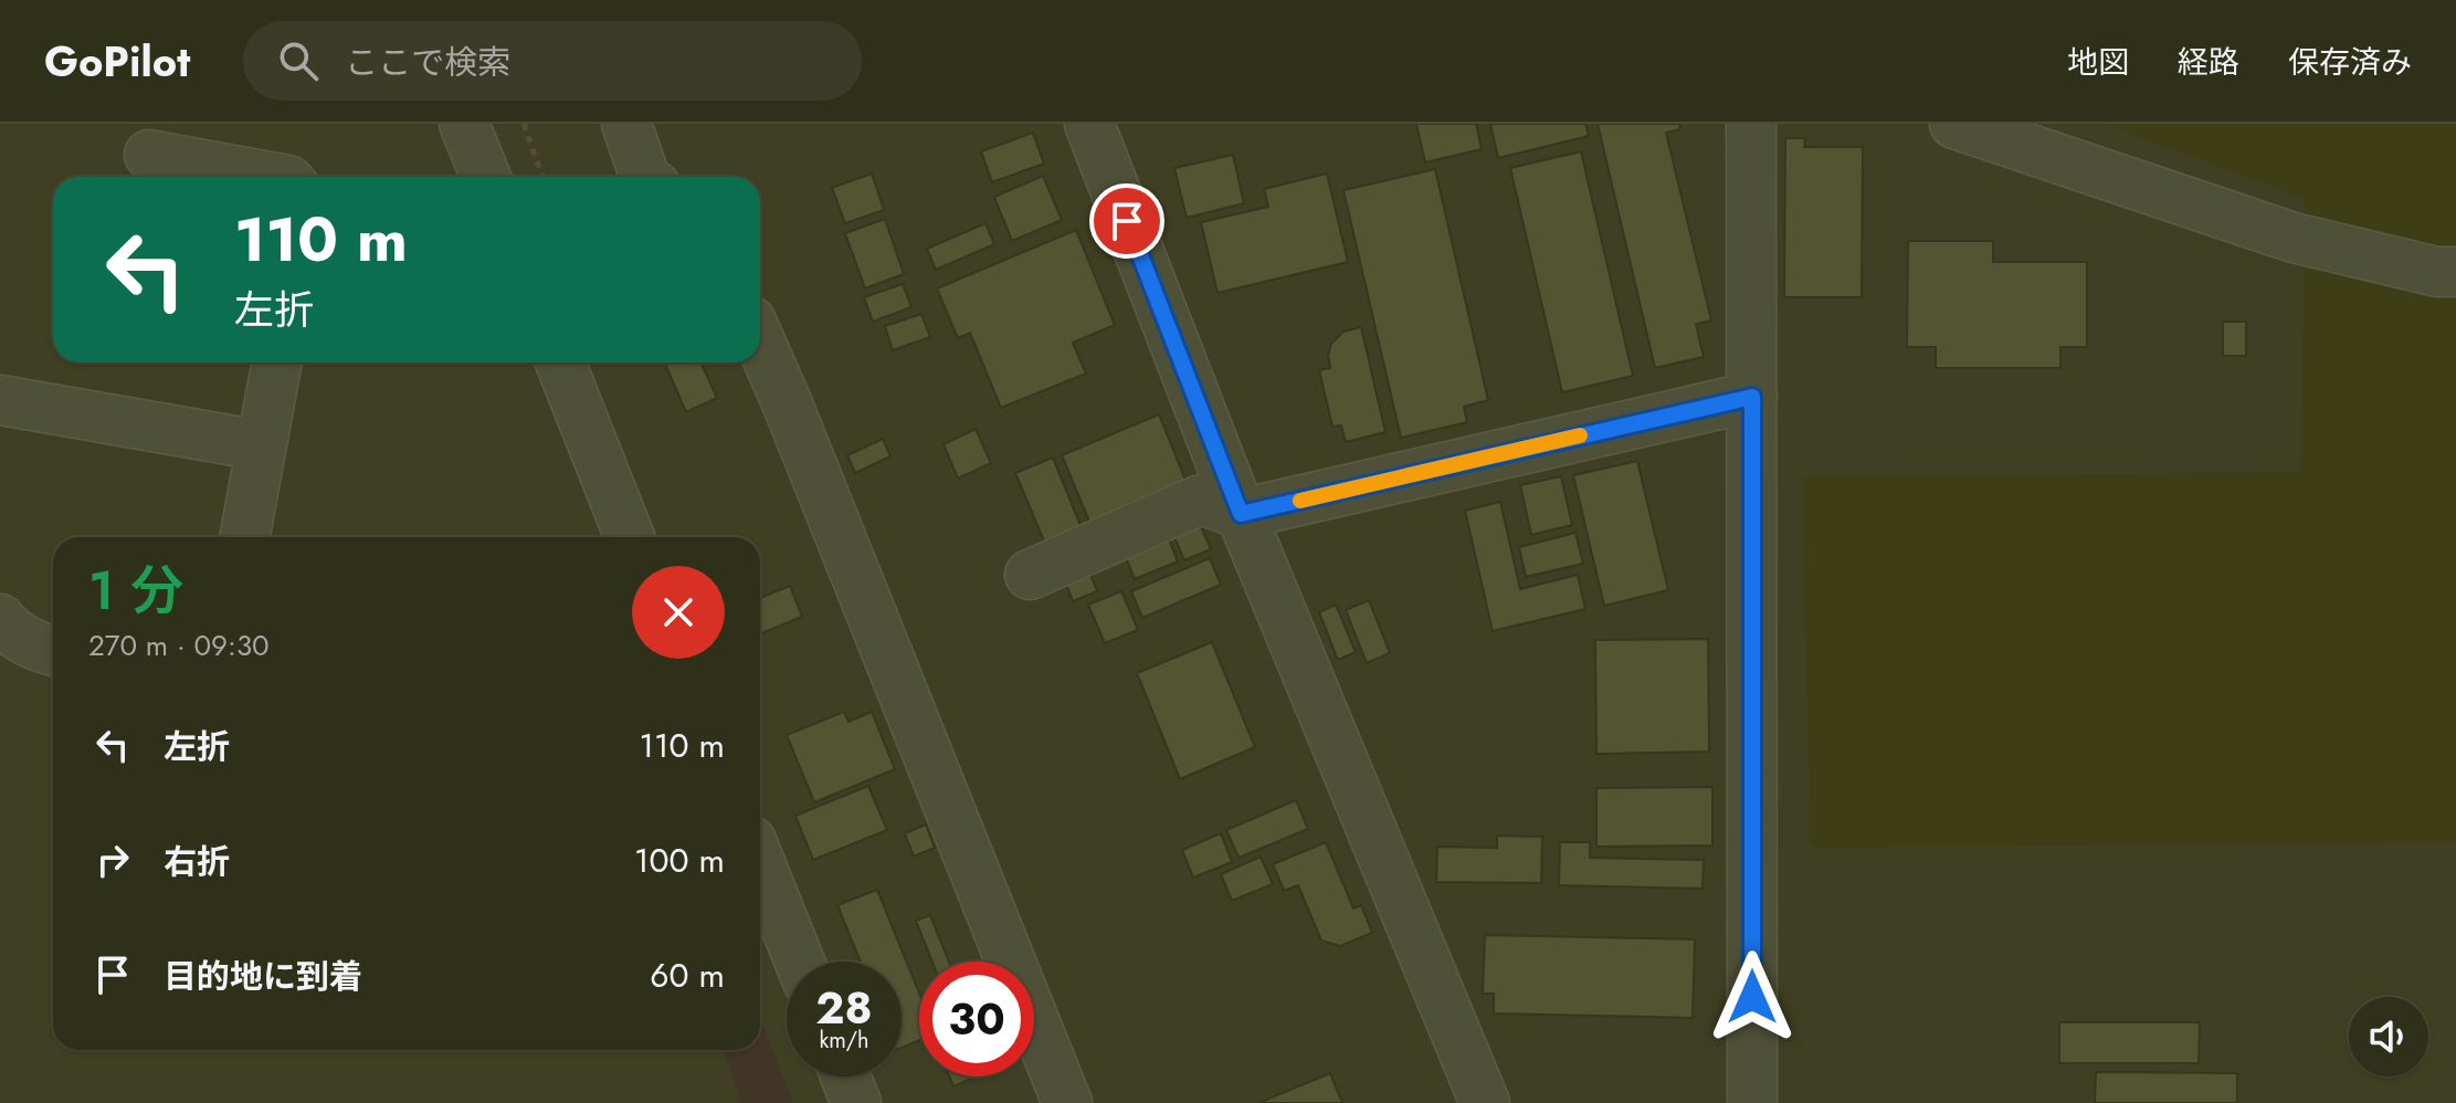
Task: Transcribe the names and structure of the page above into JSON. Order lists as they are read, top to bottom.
{
  "page": {
    "header": "GoPilot",
    "search": "ここで検索",
    "nav": ["地図", "経路", "保存済み"],
    "turn": ["110 m", "左折"],
    "heading": ["1 分", "270 m · 09:30"],
    "list": [
      {
        "name": "左折",
        "value": "110 m"
      },
      {
        "name": "右折",
        "value": "100 m"
      },
      {
        "name": "目的地に到着",
        "value": "60 m"
      }
    ],
    "speed": "28 km/h",
    "limit": "30"
  }
}
